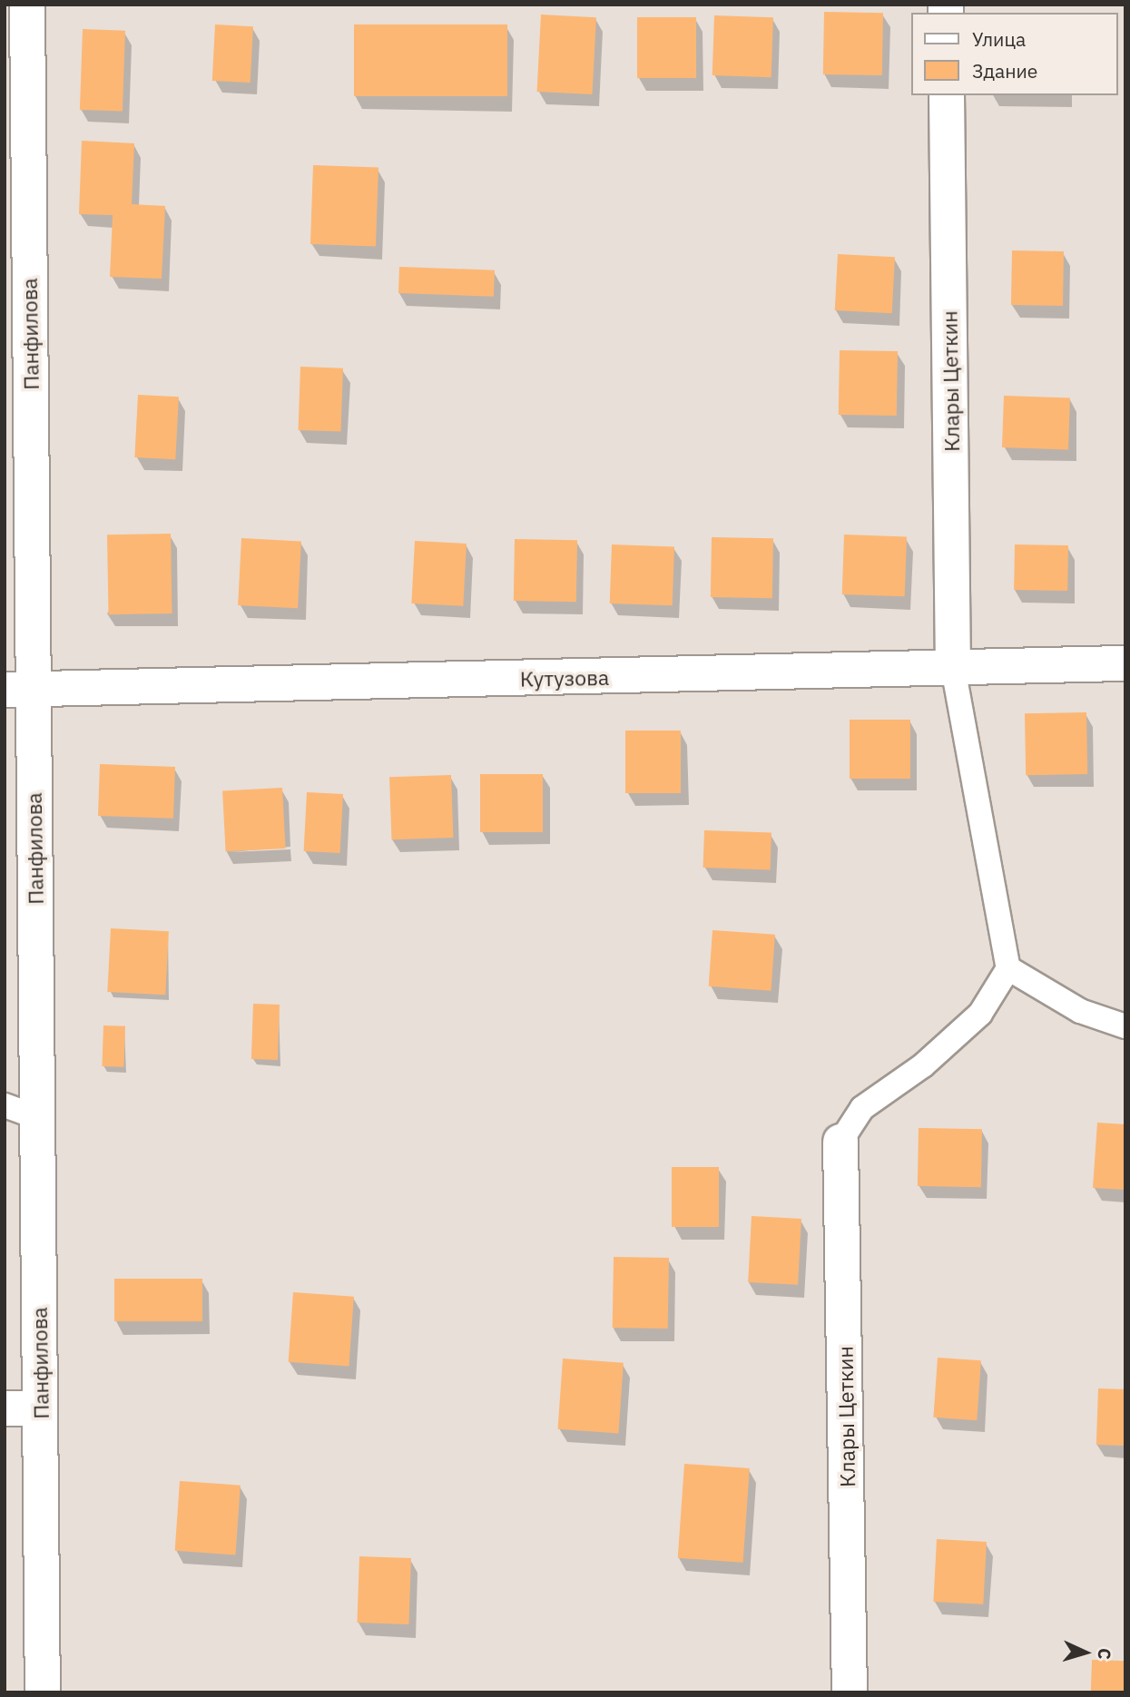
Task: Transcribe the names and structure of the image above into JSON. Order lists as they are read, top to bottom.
{
  "streets": {
    "street": ["Панфилова", "Клары Цеткин", "Кутузова"]
  },
  "crossings": [
    ["Панфилова", "Кутузова"],
    ["Клары Цеткин", "Кутузова"]
  ],
  "legend": ["Улица", "Здание"],
  "north": "right"
}
